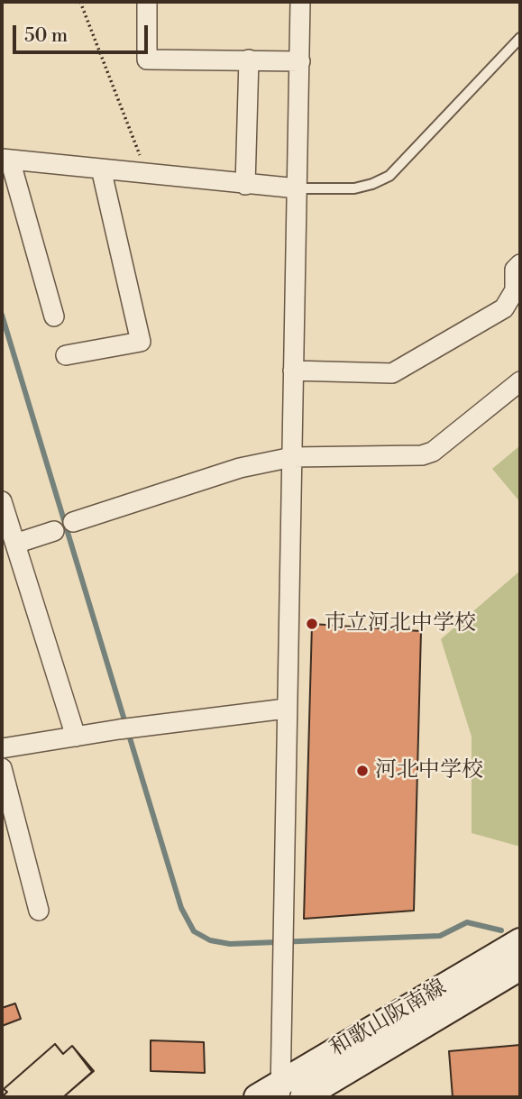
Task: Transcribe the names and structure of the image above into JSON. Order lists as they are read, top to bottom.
{
  "streets": {
    "main road": ["和歌山阪南線"]
  },
  "places": ["市立河北中学校", "河北中学校"],
  "scale_bar": "50 m"
}
